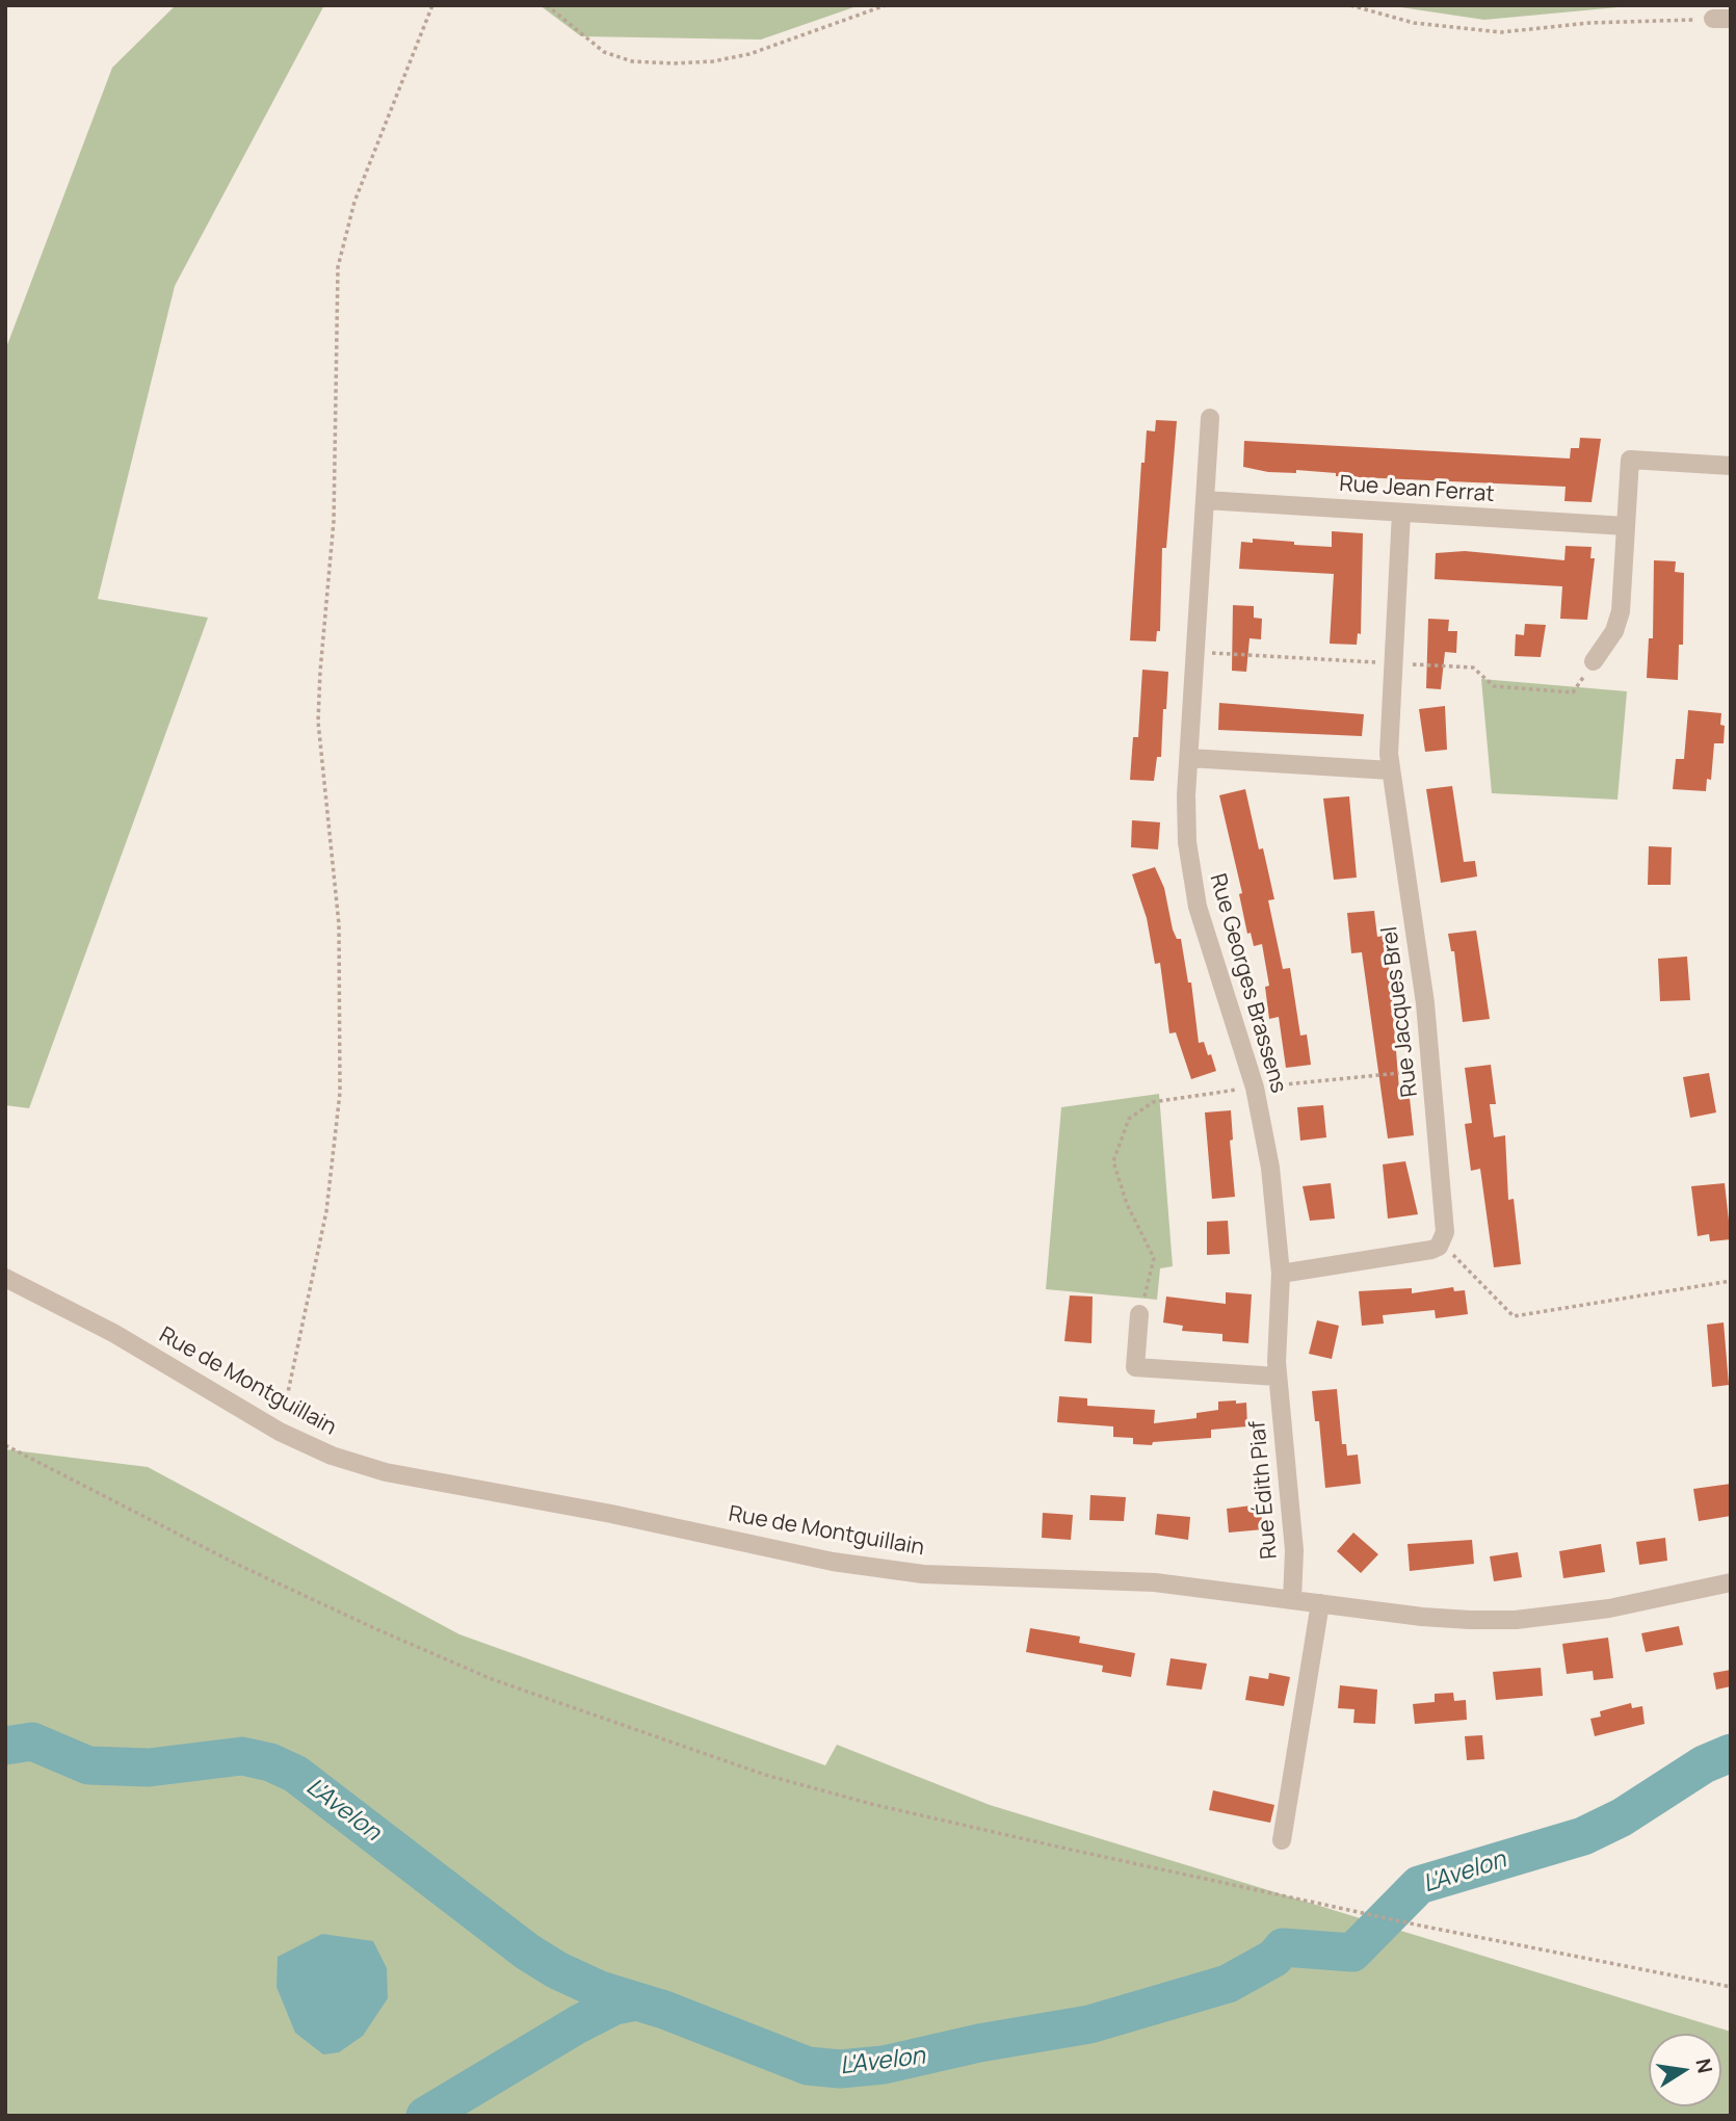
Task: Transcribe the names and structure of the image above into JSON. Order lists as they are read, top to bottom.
{
  "streets": {
    "street": [
      "Rue Jean Ferrat",
      "Rue Georges Brassens",
      "Rue Jacques Brel",
      "Rue de Montguillain",
      "Rue Édith Piaf"
    ]
  },
  "crossings": [
    ["Rue Jean Ferrat", "Rue Georges Brassens"],
    ["Rue Jean Ferrat", "Rue Jacques Brel"],
    ["Rue Georges Brassens", "Rue Édith Piaf"],
    ["Rue de Montguillain", "Rue Édith Piaf"]
  ],
  "water": ["L'Avelon"],
  "north": "right"
}
